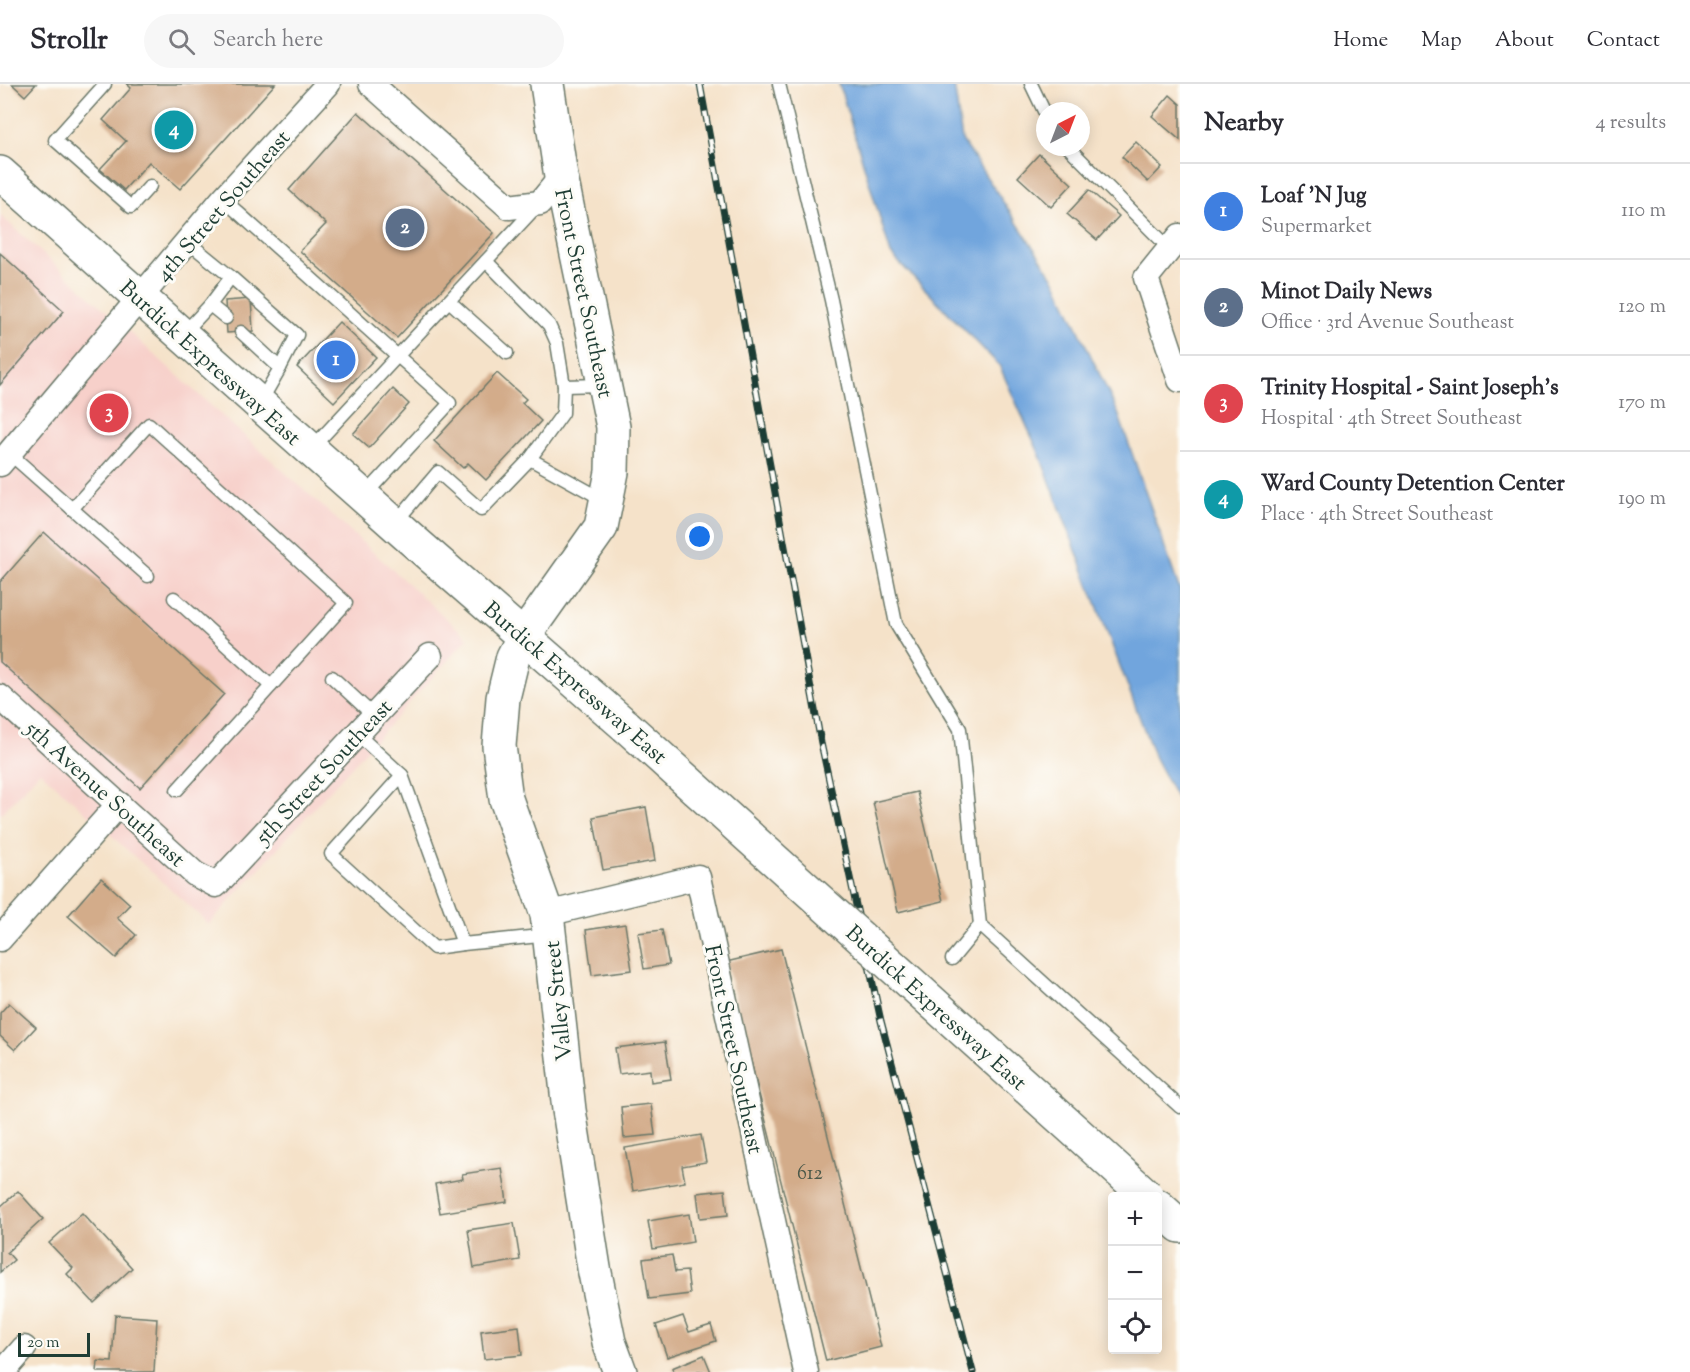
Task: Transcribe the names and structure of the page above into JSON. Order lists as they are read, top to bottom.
{
  "streets": {
    "main road": ["Front Street Southeast", "Burdick Expressway East", "Valley Street"],
    "street": ["4th Street Southeast", "5th Street Southeast", "5th Avenue Southeast"]
  },
  "crossings": [
    ["4th Street Southeast", "Burdick Expressway East"],
    ["Front Street Southeast", "Valley Street"],
    ["Burdick Expressway East", "Valley Street"],
    ["5th Street Southeast", "5th Avenue Southeast"]
  ],
  "house_numbers": ["612"],
  "scale_bar": "20 m",
  "north": "top right",
  "page": {
    "header": "Strollr",
    "search": "Search here",
    "nav": [
      "Home",
      "Map",
      "About",
      "Contact"
    ],
    "heading": ["Nearby", "4 results"],
    "pins": [
      "4",
      "2",
      "1",
      "3"
    ],
    "list": [
      {
        "mark": "1",
        "name": "Loaf 'N Jug",
        "note": "Supermarket",
        "value": "110 m"
      },
      {
        "mark": "2",
        "name": "Minot Daily News",
        "note": "Office · 3rd Avenue Southeast",
        "value": "120 m"
      },
      {
        "mark": "3",
        "name": "Trinity Hospital - Saint Joseph's",
        "note": "Hospital · 4th Street Southeast",
        "value": "170 m"
      },
      {
        "mark": "4",
        "name": "Ward County Detention Center",
        "note": "Place · 4th Street Southeast",
        "value": "190 m"
      }
    ],
    "map_buttons": ["+", "−"],
    "scale": "20 m"
  }
}
